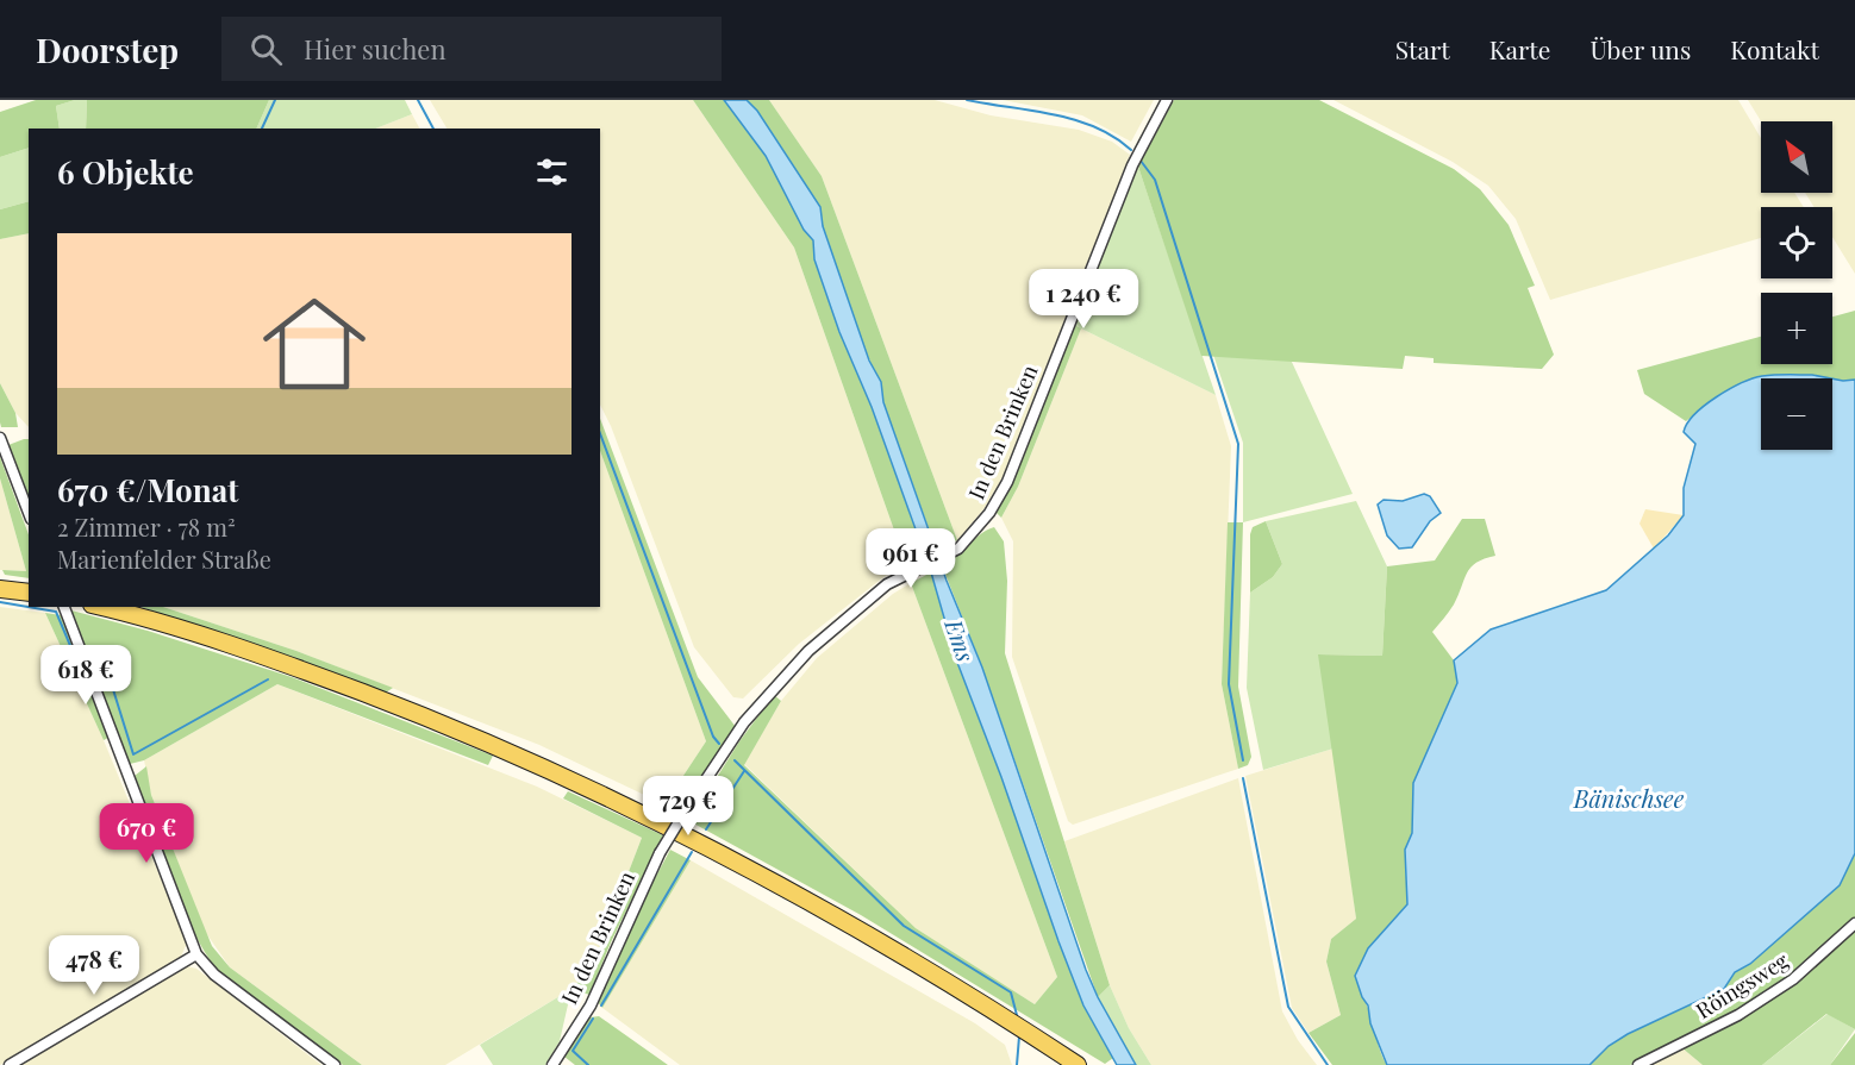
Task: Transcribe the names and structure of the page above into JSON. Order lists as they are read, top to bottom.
{
  "streets": {
    "street": ["In den Brinken", "Röingsweg"]
  },
  "water": ["Ems", "Bänischsee"],
  "north": "top left",
  "page": {
    "header": "Doorstep",
    "search": "Hier suchen",
    "nav": [
      "Start",
      "Karte",
      "Über uns",
      "Kontakt"
    ],
    "map_buttons": ["+", "−"],
    "heading": "6 Objekte",
    "list": [
      {
        "name": "670 €/Monat",
        "note": "2 Zimmer · 78 m² · Marienfelder Straße"
      }
    ],
    "price": [
      "1 240 €",
      "961 €",
      "618 €",
      "729 €",
      "670 €",
      "478 €"
    ]
  }
}
